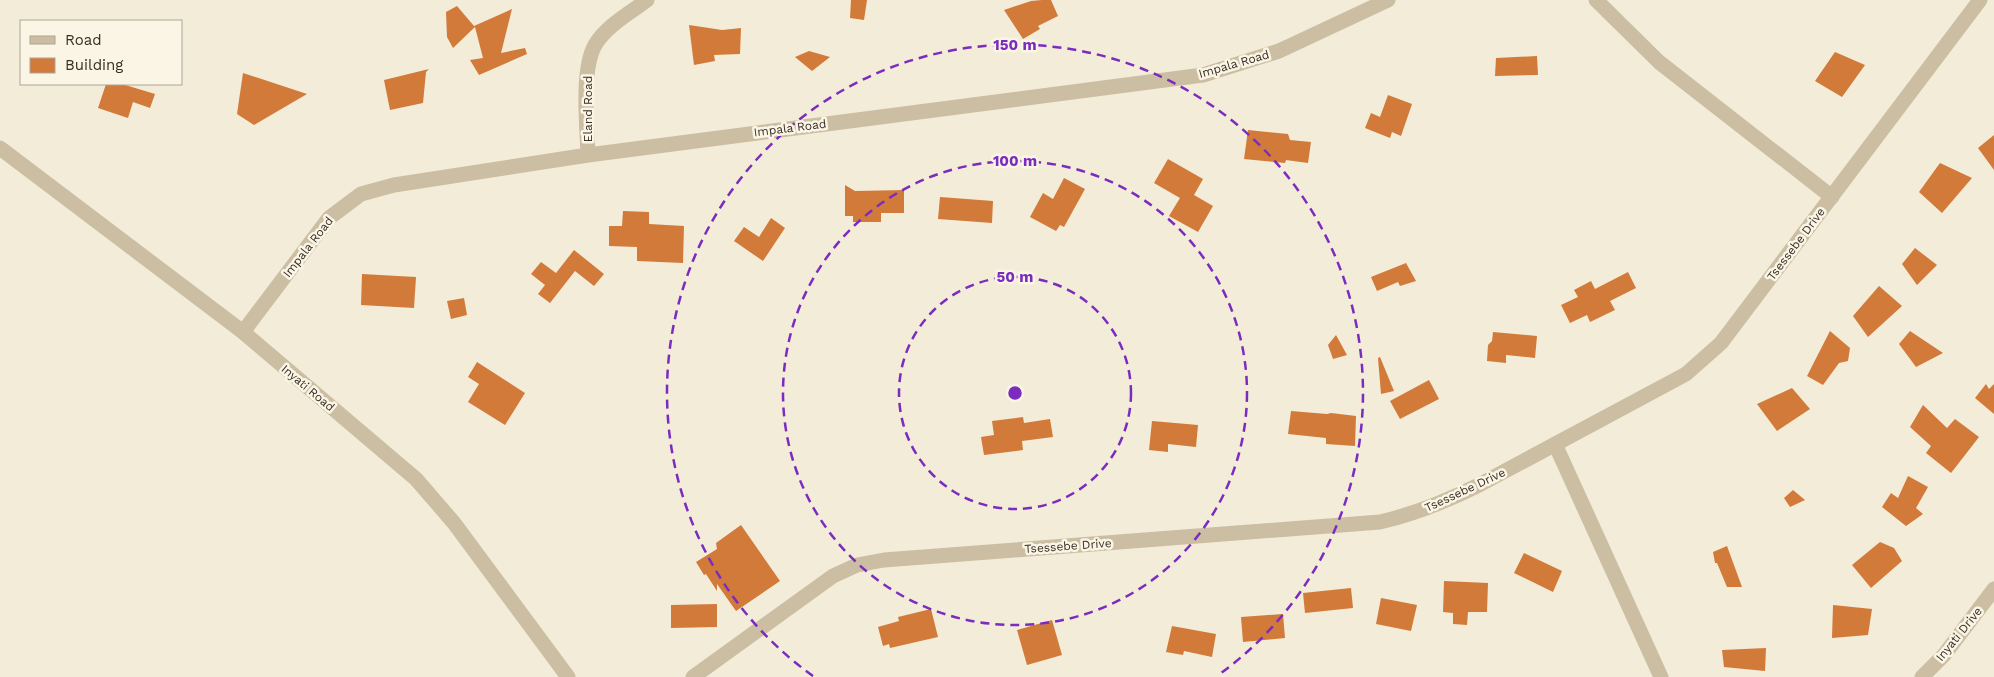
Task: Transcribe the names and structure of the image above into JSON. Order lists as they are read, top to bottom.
{
  "streets": {
    "street": [
      "Impala Road",
      "Eland Road",
      "Tsessebe Drive",
      "Inyati Road",
      "Inyati Drive"
    ]
  },
  "crossings": [
    ["Impala Road", "Eland Road"],
    ["Impala Road", "Inyati Road"]
  ],
  "legend": ["Road", "Building"],
  "rings": ["150 m", "100 m", "50 m"]
}
